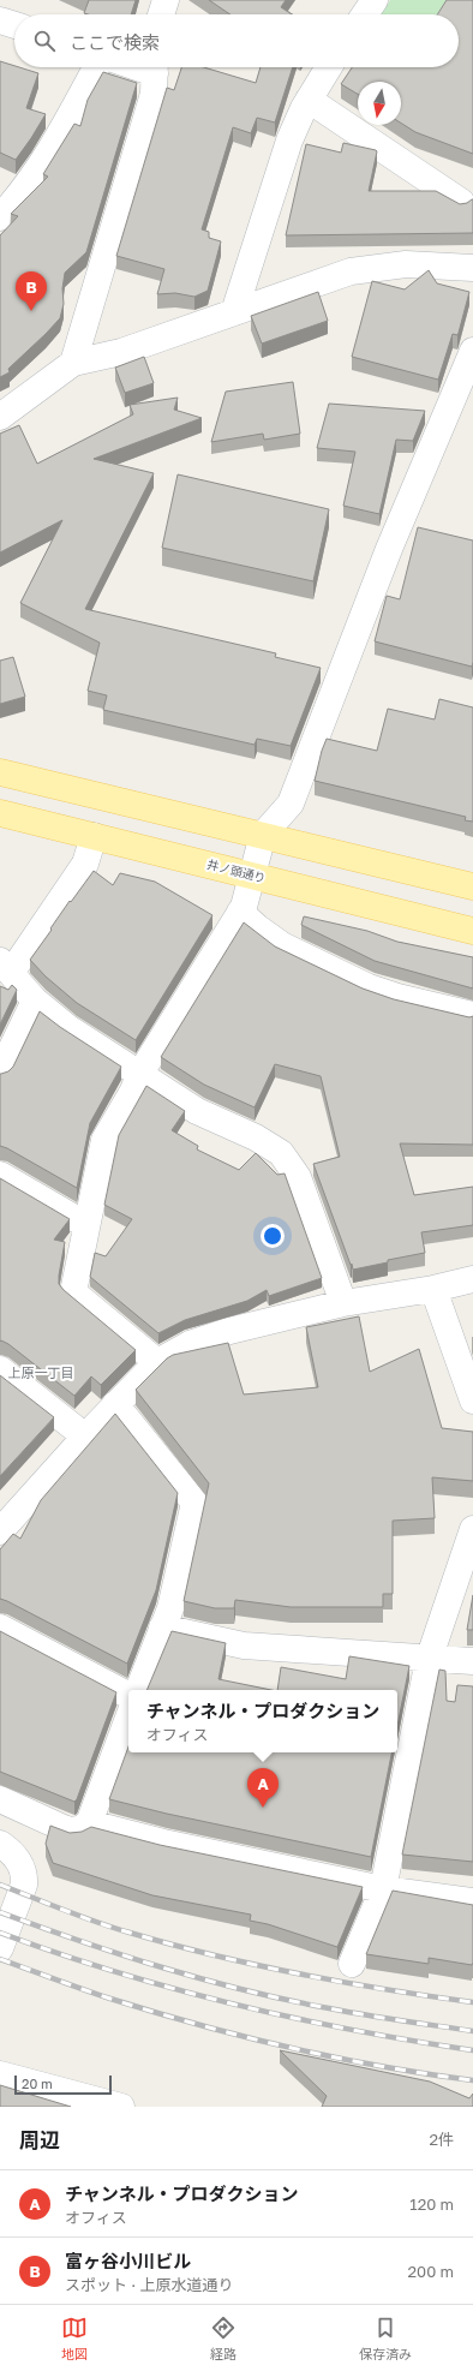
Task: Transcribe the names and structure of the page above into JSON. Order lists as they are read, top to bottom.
{
  "streets": {
    "main road": ["井ノ頭通り"]
  },
  "districts": ["上原一丁目"],
  "scale_bar": "20 m",
  "north": "bottom",
  "page": {
    "search": "ここで検索",
    "pins": ["B", "A"],
    "popup": ["チャンネル・プロダクション", "オフィス"],
    "scale": "20 m",
    "heading": ["周辺", "2件"],
    "list": [
      {
        "mark": "A",
        "name": "チャンネル・プロダクション",
        "note": "オフィス",
        "value": "120 m"
      },
      {
        "mark": "B",
        "name": "富ヶ谷小川ビル",
        "note": "スポット · 上原水道通り",
        "value": "200 m"
      }
    ],
    "nav": ["地図", "経路", "保存済み"]
  }
}
